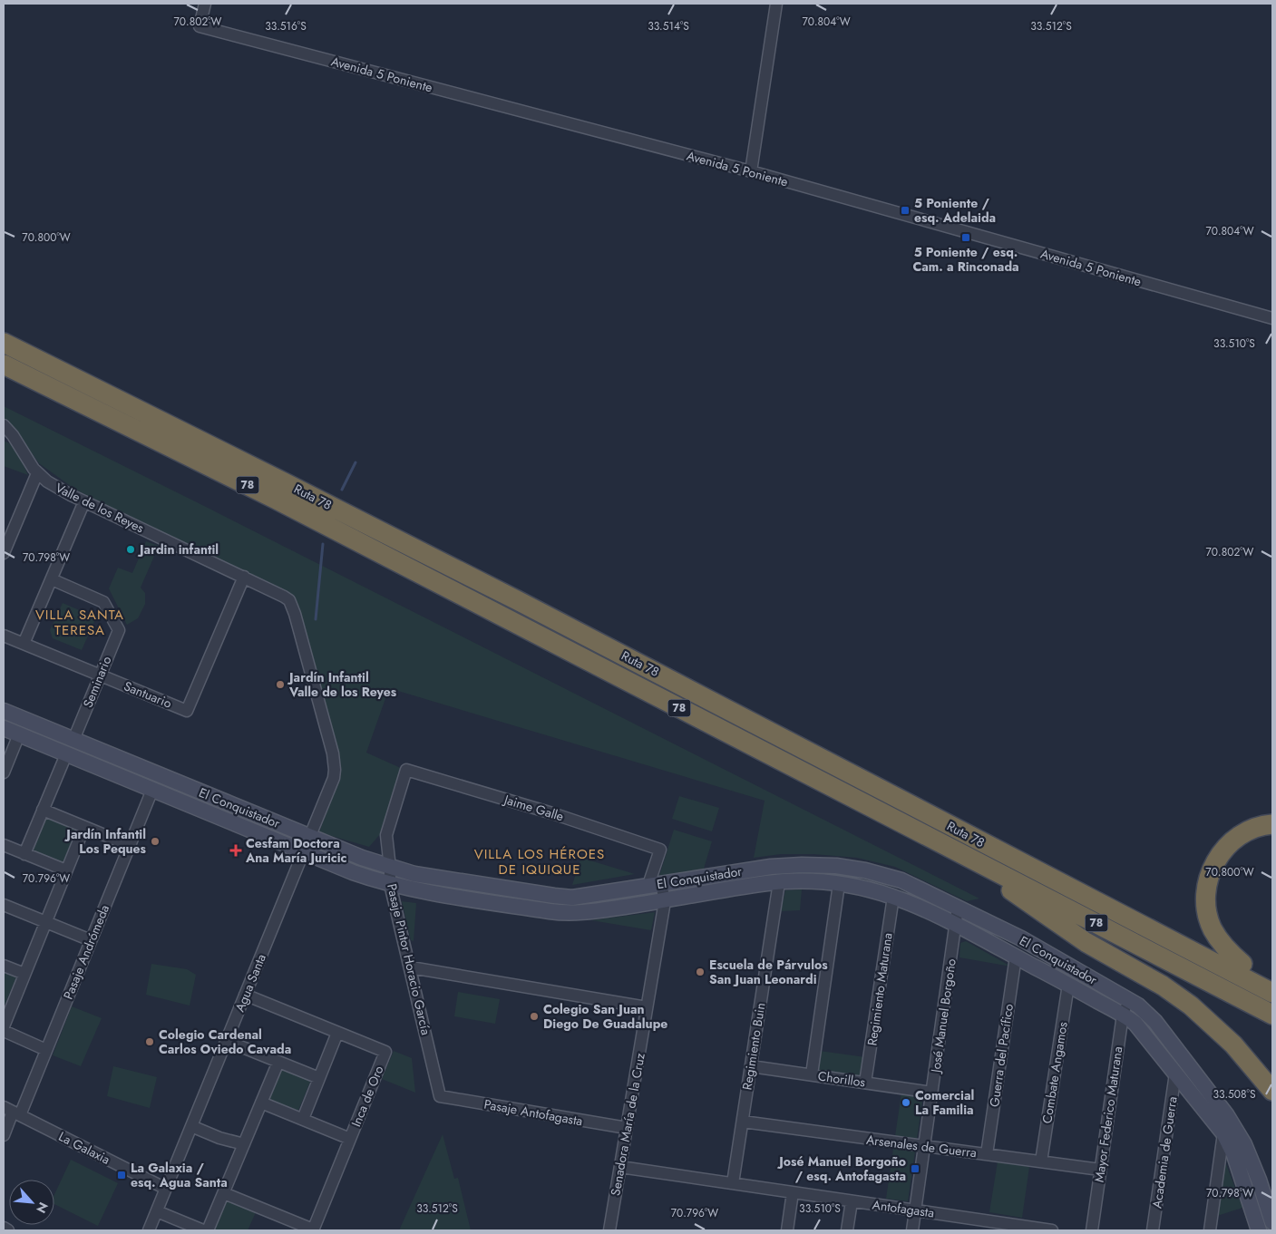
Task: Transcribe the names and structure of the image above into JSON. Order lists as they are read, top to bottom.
{
  "streets": {
    "highway": ["78", "Ruta 78"],
    "main road": ["El Conquistador"],
    "street": [
      "Avenida 5 Poniente",
      "Valle de los Reyes",
      "Seminario",
      "Santuario",
      "Jaime Galle",
      "Pasaje Andrómeda",
      "Pasaje Pintor Horacio García",
      "Agua Santa",
      "Regimiento Maturana",
      "José Manuel Borgoño",
      "Regimiento Buin",
      "Guerra del Pacífico",
      "Combate Angamos",
      "Chorillos",
      "Inca de Oro",
      "Pasaje Antofagasta",
      "Mayor Federico Maturana",
      "Senadora María de la Cruz",
      "Arsenales de Guerra",
      "La Galaxia",
      "Academia de Guerra",
      "Antofagasta"
    ]
  },
  "crossings": [
    ["Valle de los Reyes", "Santuario"],
    ["Valle de los Reyes", "El Conquistador"],
    ["Valle de los Reyes", "Agua Santa"],
    ["Seminario", "Santuario"],
    ["Seminario", "El Conquistador"],
    ["El Conquistador", "Jaime Galle"],
    ["El Conquistador", "Pasaje Andrómeda"],
    ["El Conquistador", "Pasaje Pintor Horacio García"],
    ["El Conquistador", "Agua Santa"],
    ["El Conquistador", "Regimiento Maturana"],
    ["El Conquistador", "José Manuel Borgoño"],
    ["El Conquistador", "Regimiento Buin"],
    ["El Conquistador", "Guerra del Pacífico"],
    ["El Conquistador", "Combate Angamos"],
    ["El Conquistador", "Mayor Federico Maturana"],
    ["El Conquistador", "Senadora María de la Cruz"],
    ["El Conquistador", "Academia de Guerra"],
    ["Jaime Galle", "Pasaje Pintor Horacio García"],
    ["Jaime Galle", "Senadora María de la Cruz"],
    ["Pasaje Andrómeda", "La Galaxia"],
    ["Pasaje Pintor Horacio García", "Pasaje Antofagasta"],
    ["Agua Santa", "Inca de Oro"],
    ["Agua Santa", "La Galaxia"],
    ["Regimiento Maturana", "Chorillos"],
    ["José Manuel Borgoño", "Chorillos"],
    ["José Manuel Borgoño", "Arsenales de Guerra"],
    ["José Manuel Borgoño", "Antofagasta"],
    ["Regimiento Buin", "Chorillos"],
    ["Regimiento Buin", "Arsenales de Guerra"],
    ["Regimiento Buin", "Antofagasta"],
    ["Guerra del Pacífico", "Arsenales de Guerra"],
    ["Combate Angamos", "Arsenales de Guerra"],
    ["Pasaje Antofagasta", "Senadora María de la Cruz"],
    ["Mayor Federico Maturana", "Arsenales de Guerra"],
    ["Senadora María de la Cruz", "Antofagasta"]
  ],
  "districts": ["VILLA SANTA TERESA", "VILLA LOS HÉROES DE IQUIQUE"],
  "places": {
    "transit": [
      "5 Poniente / esq. Adelaida",
      "5 Poniente / esq. Cam. a Rinconada",
      "José Manuel Borgoño / esq. Antofagasta",
      "La Galaxia / esq. Agua Santa"
    ],
    "other": [
      "Jardin infantil",
      "Jardín Infantil Valle de los Reyes",
      "Jardín Infantil Los Peques",
      "Escuela de Párvulos San Juan Leonardi",
      "Colegio San Juan Diego De Guadalupe",
      "Colegio Cardenal Carlos Oviedo Cavada",
      "Comercial La Familia"
    ],
    "health": ["Cesfam Doctora Ana María Juricic"]
  },
  "north": "bottom right",
  "coordinates": [
    "70.802°W",
    "70.804°W",
    "33.516°S",
    "33.514°S",
    "33.512°S",
    "70.800°W",
    "33.510°S",
    "70.798°W",
    "70.796°W",
    "33.508°S"
  ]
}
